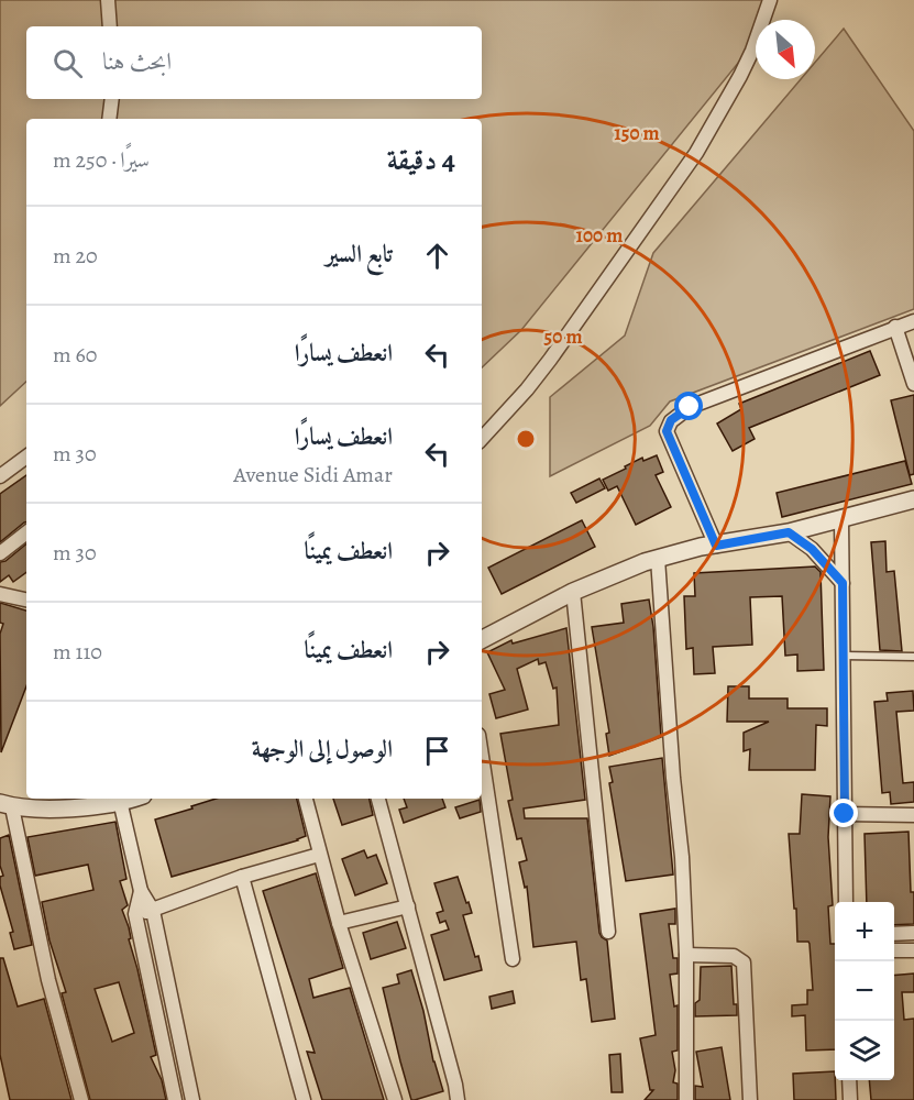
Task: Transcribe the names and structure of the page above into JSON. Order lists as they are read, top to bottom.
{
  "north": "bottom right",
  "page": {
    "search": "ابحث هنا",
    "heading": ["4 دقيقة", "سيرًا · 250 m"],
    "list": [
      ["تابع السير", "20 m"],
      ["انعطف يسارًا", "60 m"],
      ["انعطف يسارًا", "Avenue Sidi Amar", "30 m"],
      ["انعطف يمينًا", "30 m"],
      ["انعطف يمينًا", "110 m"],
      "الوصول إلى الوجهة"
    ],
    "map_buttons": ["+", "−"]
  },
  "rings": ["150 m", "100 m", "50 m"]
}
